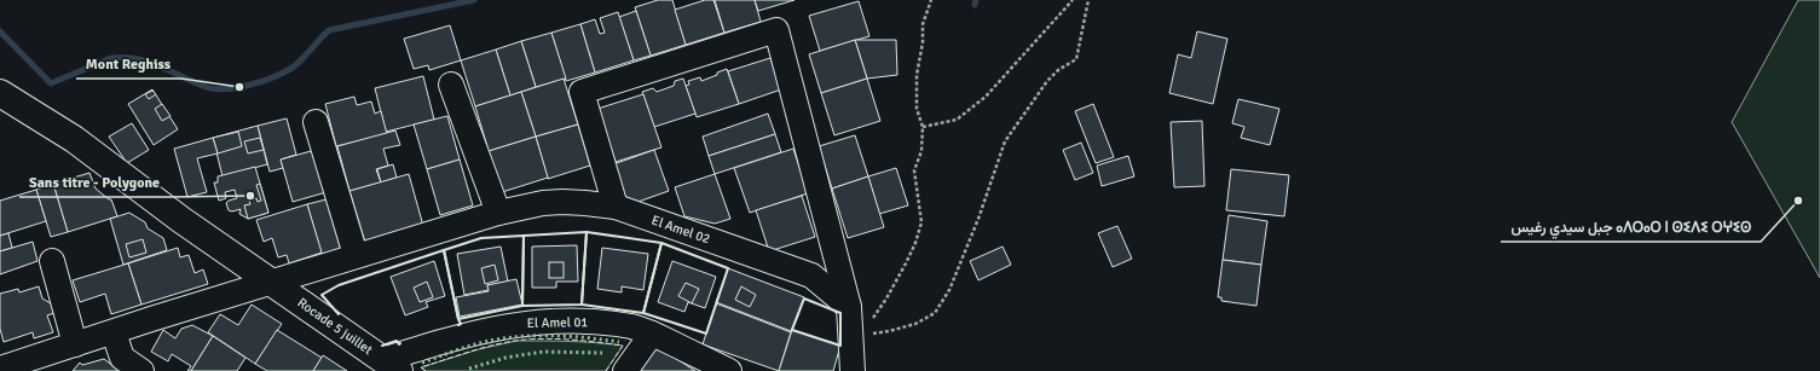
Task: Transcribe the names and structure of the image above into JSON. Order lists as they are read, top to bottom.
{
  "streets": {
    "main road": ["Rocade 5 juillet"],
    "street": ["El Amel 02", "El Amel 01"]
  },
  "crossings": [
    ["El Amel 02", "Rocade 5 juillet"],
    ["El Amel 01", "Rocade 5 juillet"]
  ],
  "places": ["Mont Reghiss", "Sans titre - Polygone", "جبل سيدي رغيس ⴰⴷⵔⴰⵔ ⵏ ⵙⵉⴷⵉ ⵔⵖⵉⵙ"]
}
